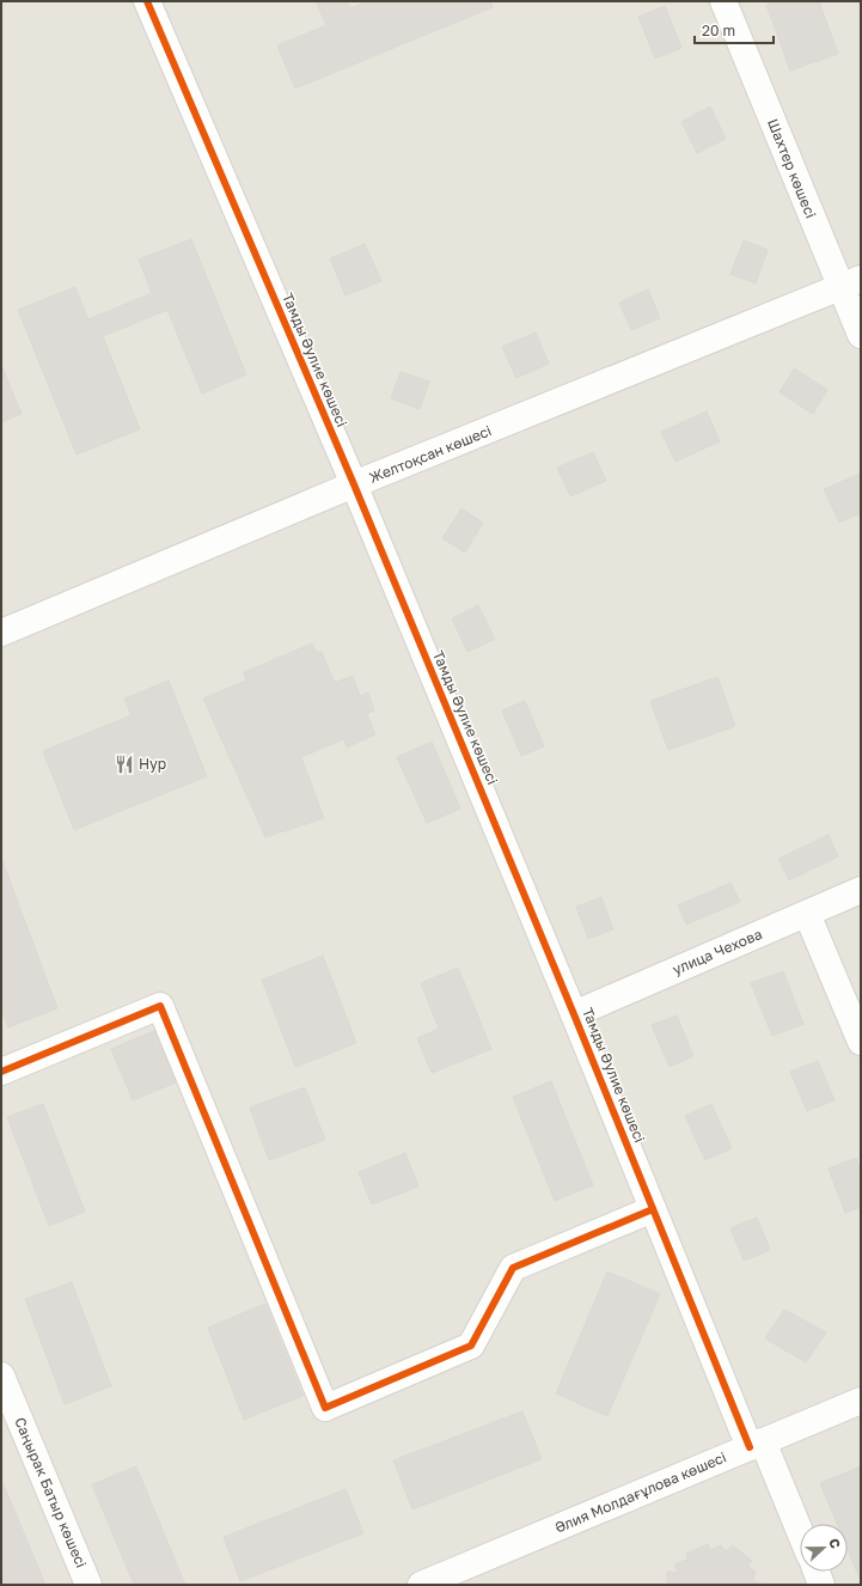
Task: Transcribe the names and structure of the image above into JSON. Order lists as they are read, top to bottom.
{
  "streets": {
    "street": [
      "Шахтер көшесі",
      "Тамды Әулие көшесі",
      "Желтоқсан көшесі",
      "улица Чехова",
      "Саңырак Батыр көшесі",
      "Әлия Молдағұлова көшесі"
    ]
  },
  "crossings": [
    ["Шахтер көшесі", "Желтоқсан көшесі"],
    ["Тамды Әулие көшесі", "Желтоқсан көшесі"],
    ["Тамды Әулие көшесі", "улица Чехова"],
    ["Тамды Әулие көшесі", "Әлия Молдағұлова көшесі"]
  ],
  "places": {
    "restaurant": ["Нур"]
  },
  "scale_bar": "20 m",
  "north": "right"
}
